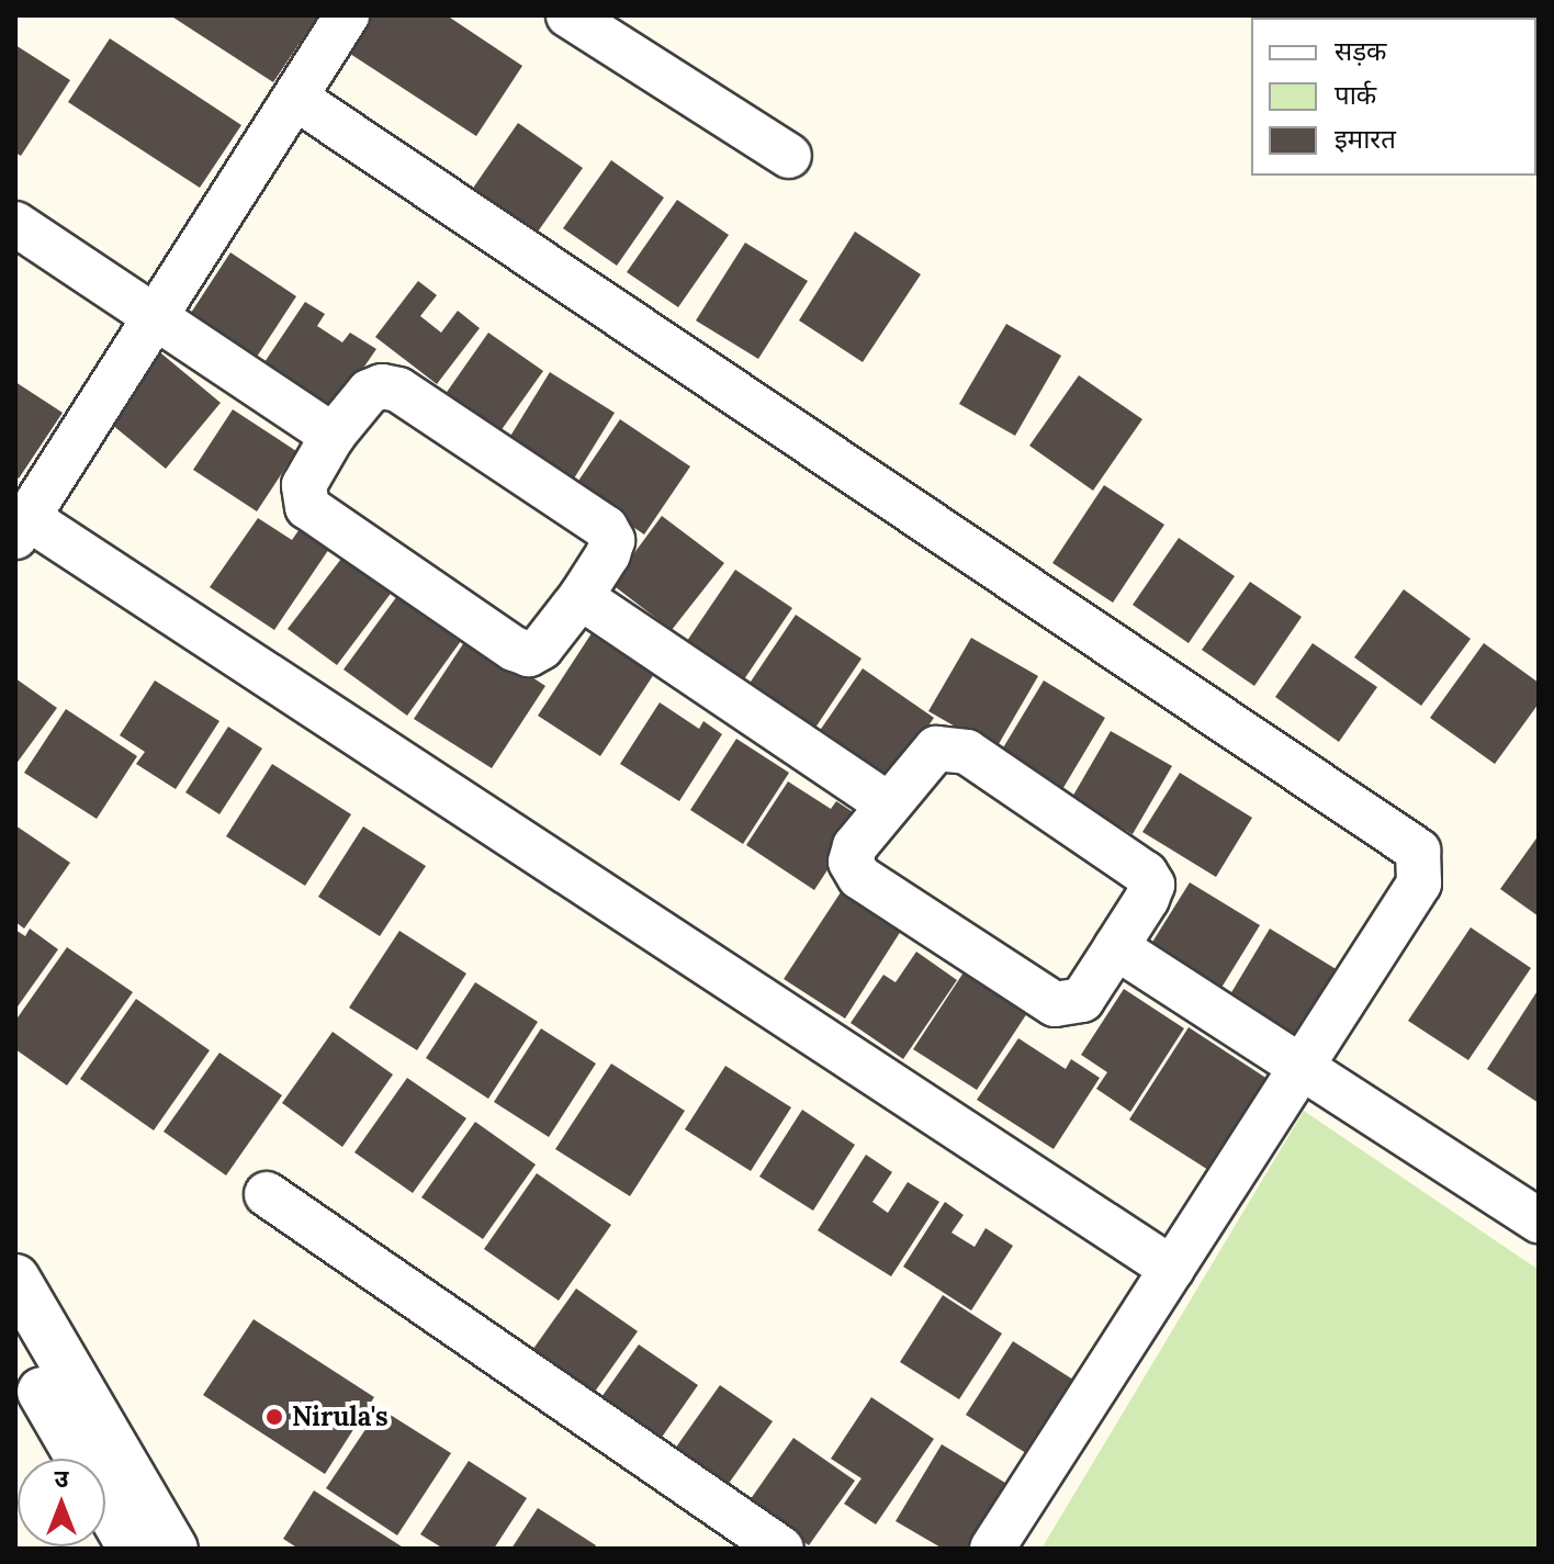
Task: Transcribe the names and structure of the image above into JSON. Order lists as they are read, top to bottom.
{
  "places": ["Nirula's"],
  "legend": ["सड़क", "पार्क", "इमारत"],
  "north": "top"
}
